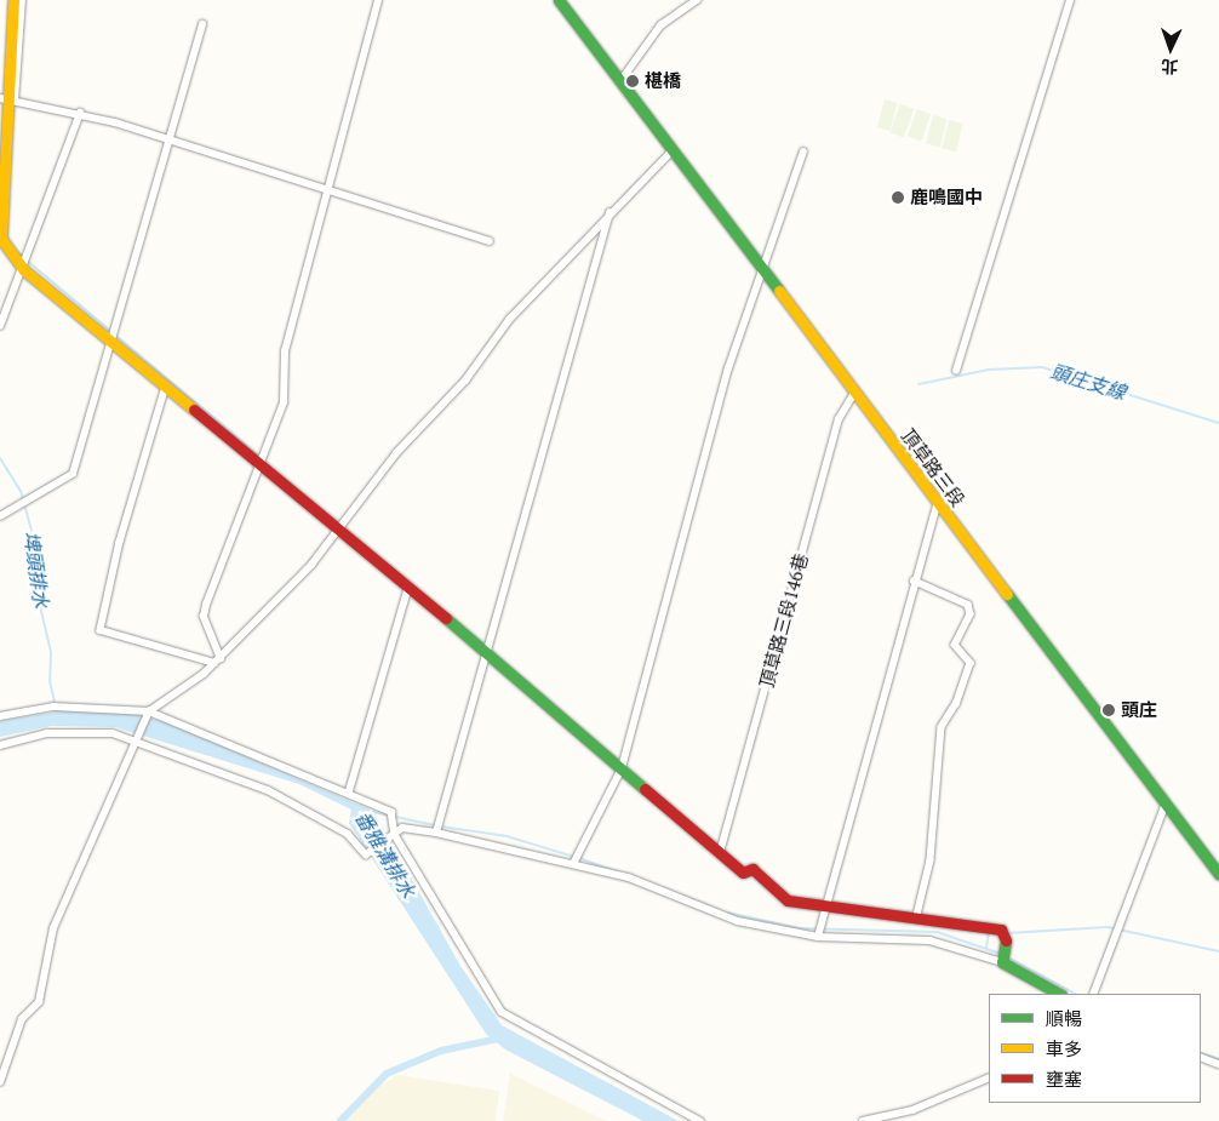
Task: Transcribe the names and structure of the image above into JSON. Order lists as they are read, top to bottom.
{
  "streets": {
    "street": ["頂草路三段", "頂草路三段146巷"]
  },
  "crossings": [
    ["頂草路三段", "頂草路三段146巷"]
  ],
  "water": ["頭庄支線", "埤頭排水", "番雅溝排水"],
  "places": ["椹橋", "鹿鳴國中", "頭庄"],
  "legend": ["順暢", "車多", "壅塞"],
  "north": "bottom"
}
